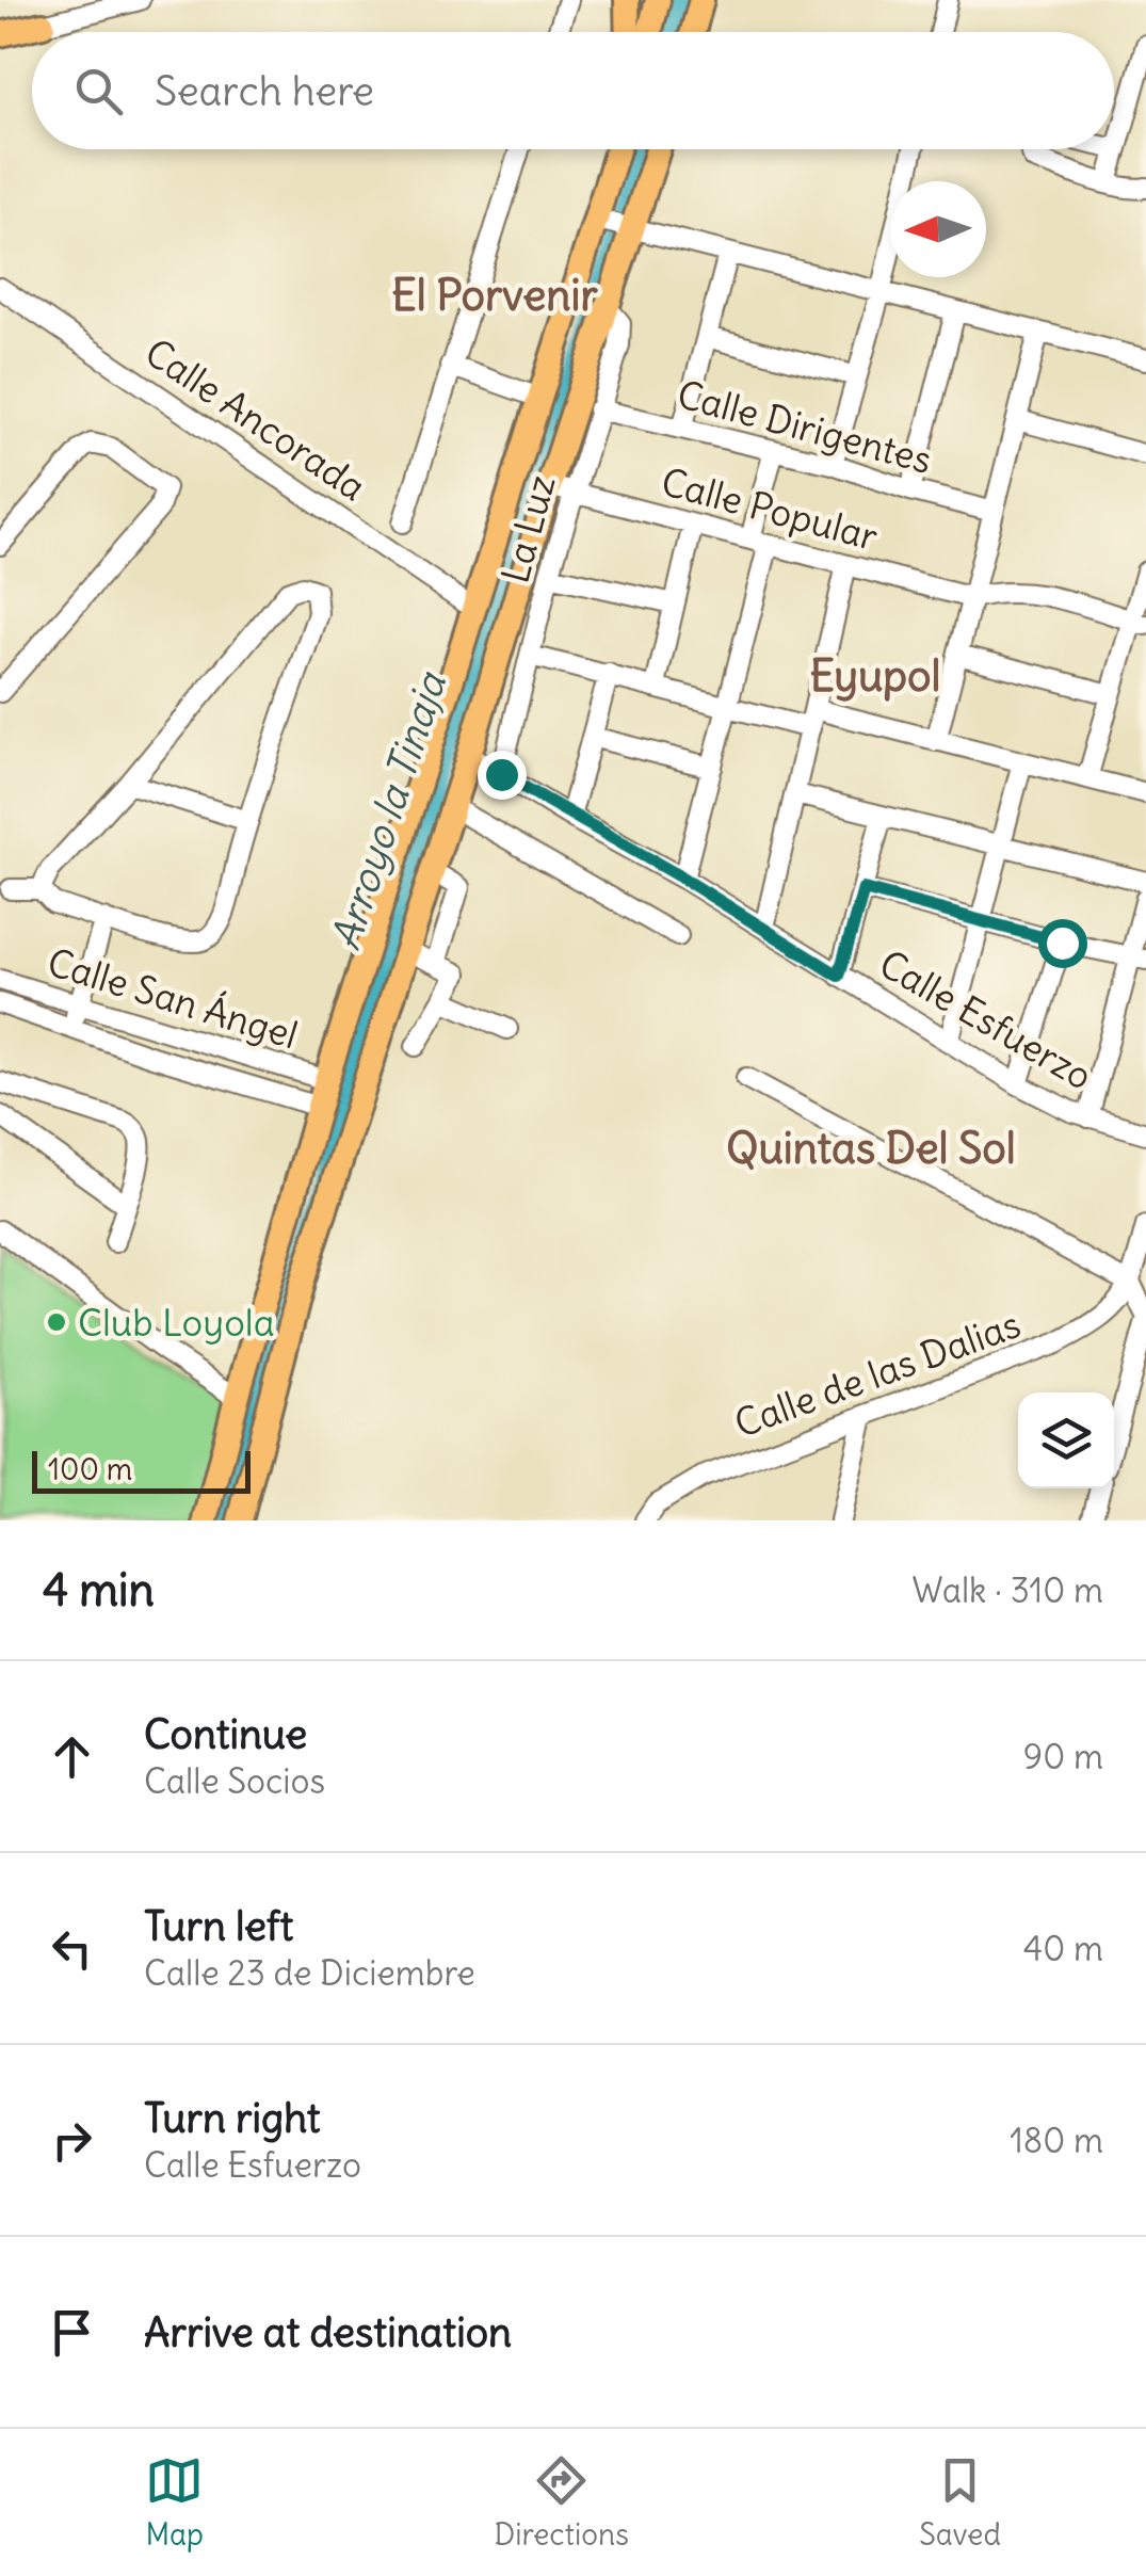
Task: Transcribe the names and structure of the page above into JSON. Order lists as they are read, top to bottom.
{
  "streets": {
    "street": [
      "Calle Ancorada",
      "Calle Dirigentes",
      "Calle Popular",
      "La Luz",
      "Calle San Ángel",
      "Calle Esfuerzo",
      "Calle de las Dalias"
    ]
  },
  "crossings": [
    ["Calle Dirigentes", "La Luz"],
    ["Calle Popular", "La Luz"],
    ["La Luz", "Calle Esfuerzo"]
  ],
  "districts": ["El Porvenir", "Eyupol", "Quintas Del Sol"],
  "water": ["Arroyo la Tinaja"],
  "places": ["Club Loyola"],
  "scale_bar": "100 m",
  "north": "left",
  "page": {
    "search": "Search here",
    "scale": "100 m",
    "heading": ["4 min", "Walk · 310 m"],
    "list": [
      ["Continue", "Calle Socios", "90 m"],
      ["Turn left", "Calle 23 de Diciembre", "40 m"],
      ["Turn right", "Calle Esfuerzo", "180 m"],
      "Arrive at destination"
    ],
    "nav": ["Map", "Directions", "Saved"]
  }
}
